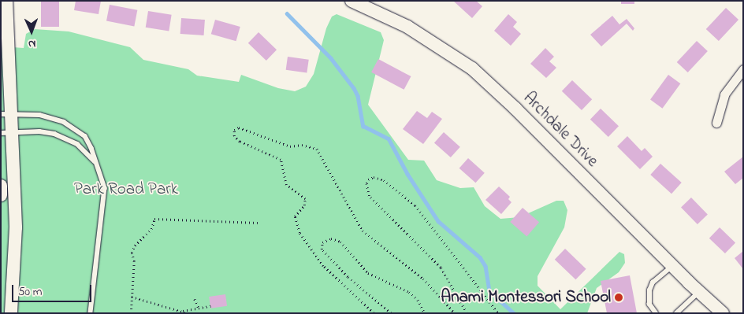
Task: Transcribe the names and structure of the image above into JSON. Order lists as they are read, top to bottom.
{
  "streets": {
    "street": ["Archdale Drive"]
  },
  "parks": ["Park Road Park"],
  "places": ["Anami Montessori School"],
  "scale_bar": "50 m",
  "north": "bottom"
}
